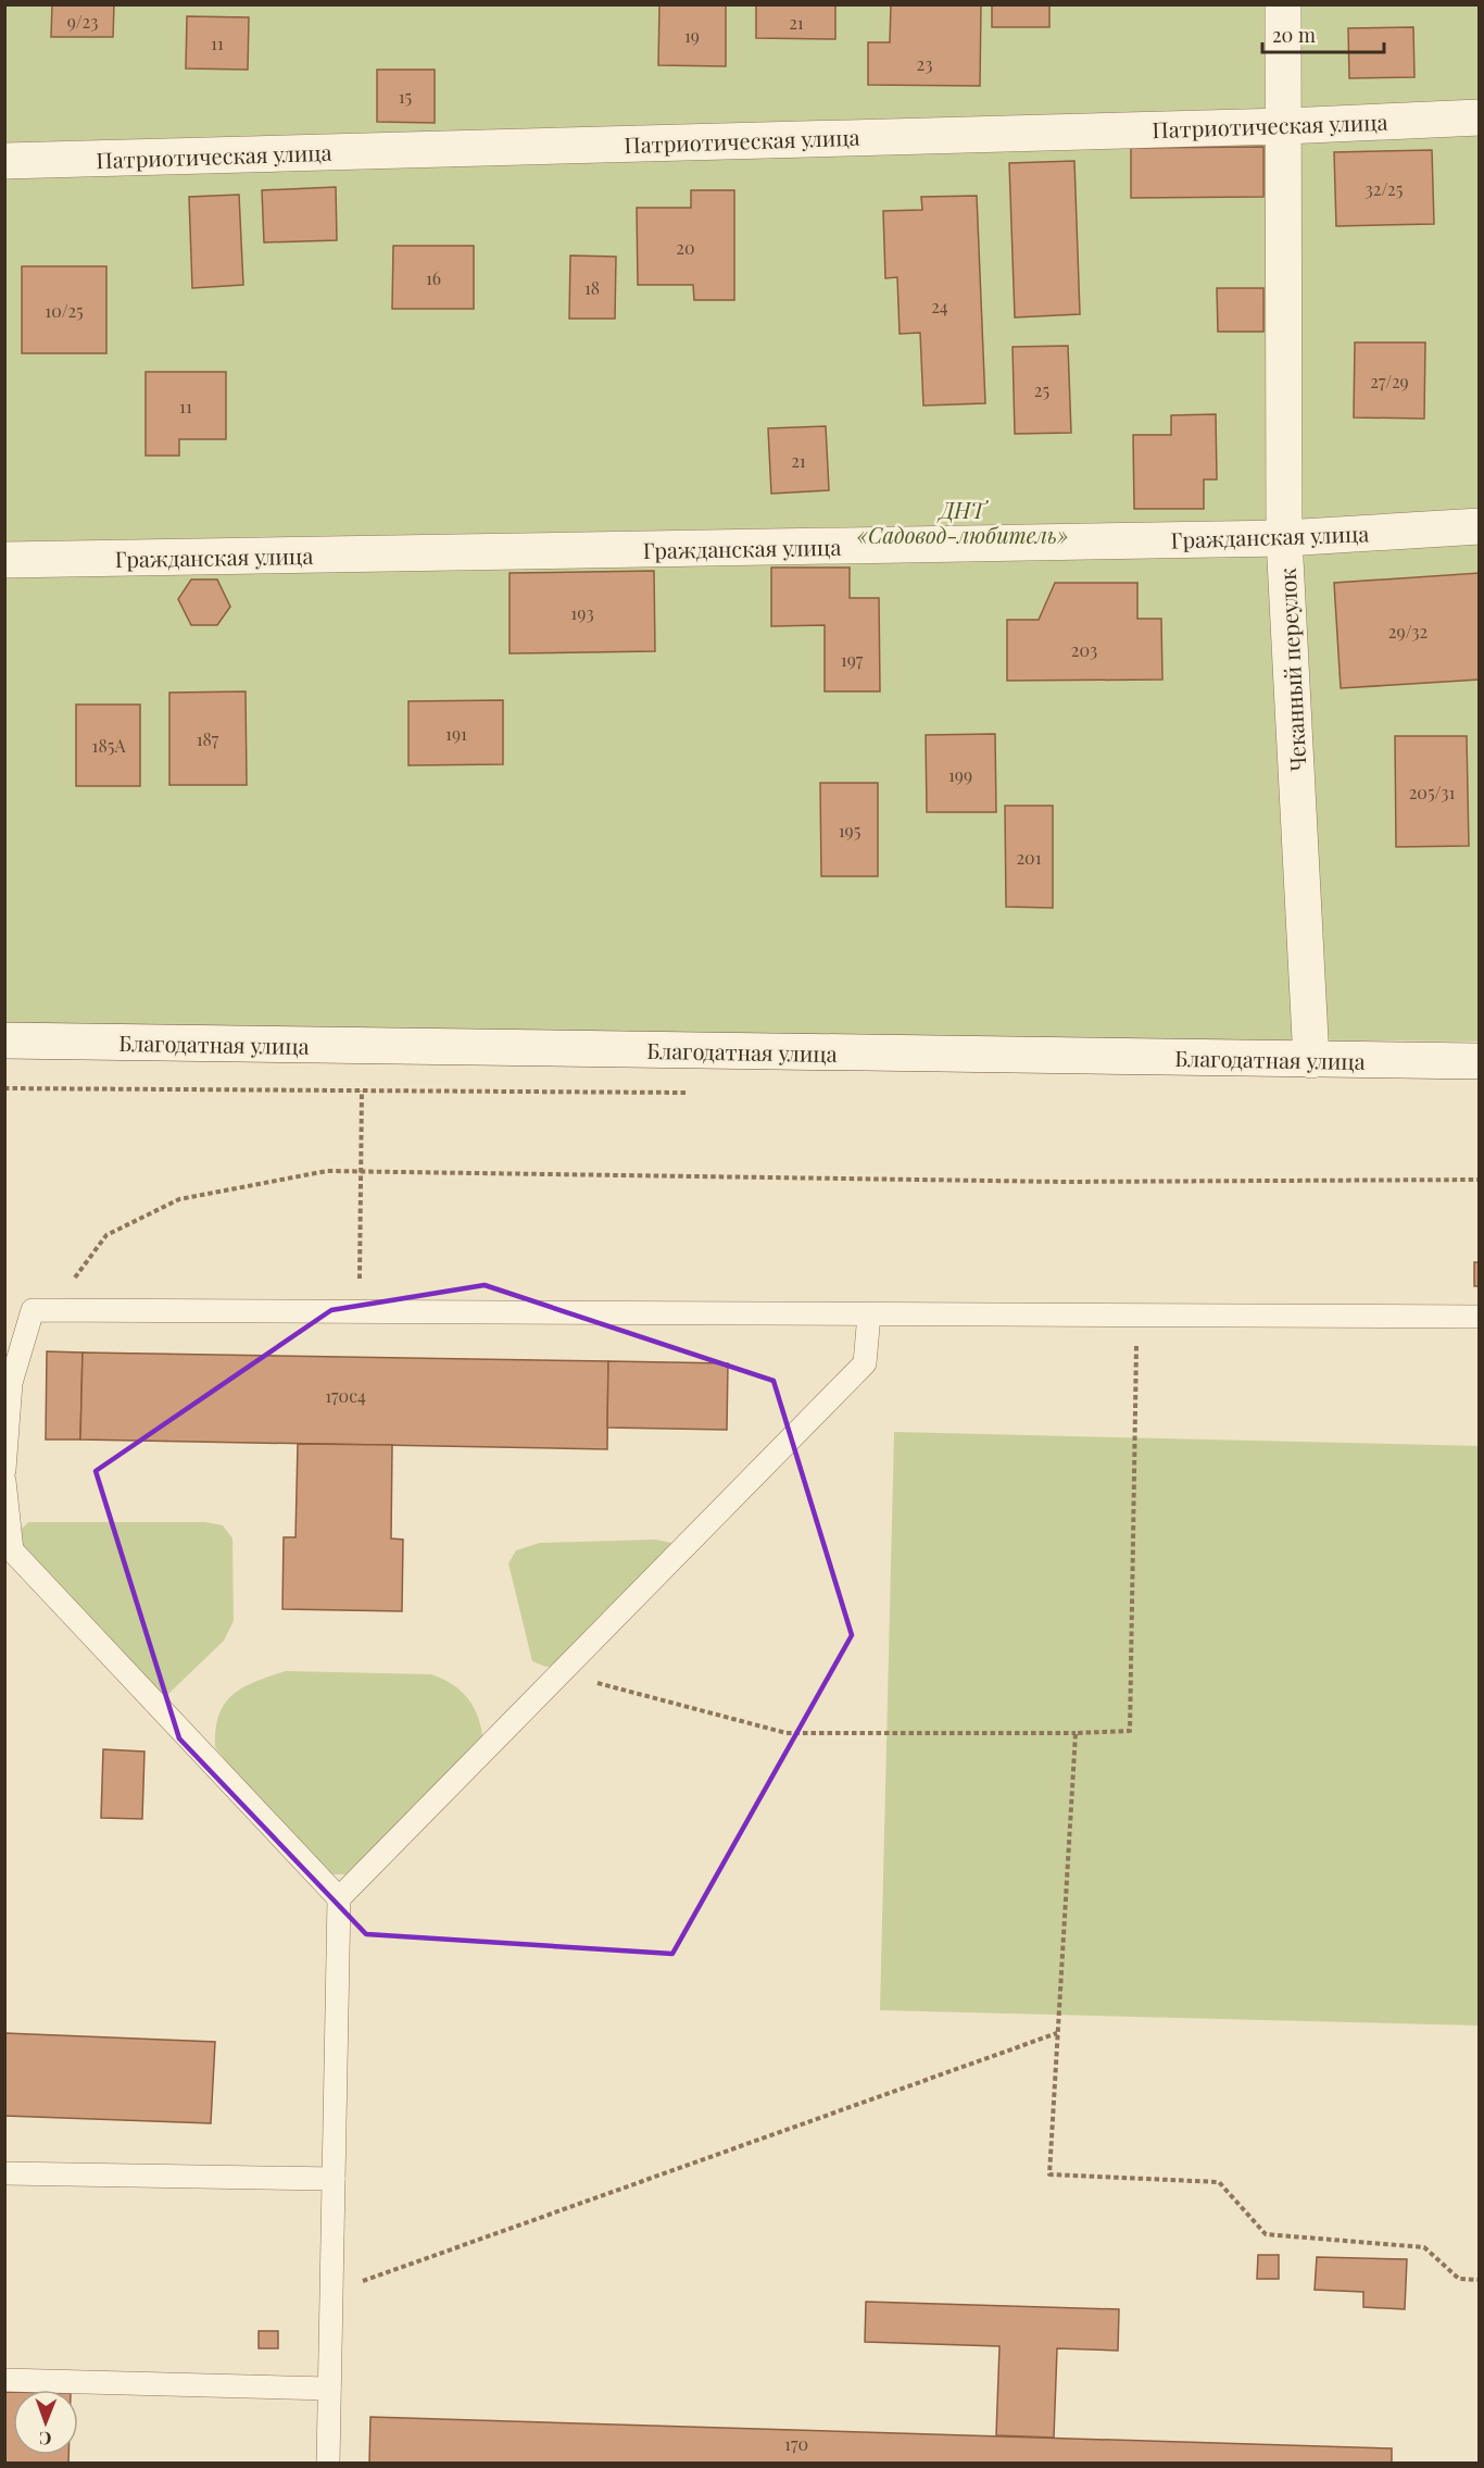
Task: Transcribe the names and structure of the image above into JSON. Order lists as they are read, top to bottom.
{
  "streets": {
    "street": [
      "Патриотическая улица",
      "Гражданская улица",
      "Чеканный переулок",
      "Благодатная улица"
    ]
  },
  "crossings": [
    ["Патриотическая улица", "Чеканный переулок"],
    ["Гражданская улица", "Чеканный переулок"],
    ["Чеканный переулок", "Благодатная улица"]
  ],
  "parks": ["ДНТ «Садовод-любитель»"],
  "house_numbers": [
    "9/23",
    "21",
    "19",
    "11",
    "23",
    "15",
    "32/25",
    "20",
    "16",
    "18",
    "24",
    "10/25",
    "27/29",
    "25",
    "11",
    "21",
    "193",
    "29/32",
    "203",
    "197",
    "191",
    "187",
    "185А",
    "199",
    "205/31",
    "195",
    "201",
    "170с4",
    "170"
  ],
  "scale_bar": "20 m",
  "north": "bottom"
}
